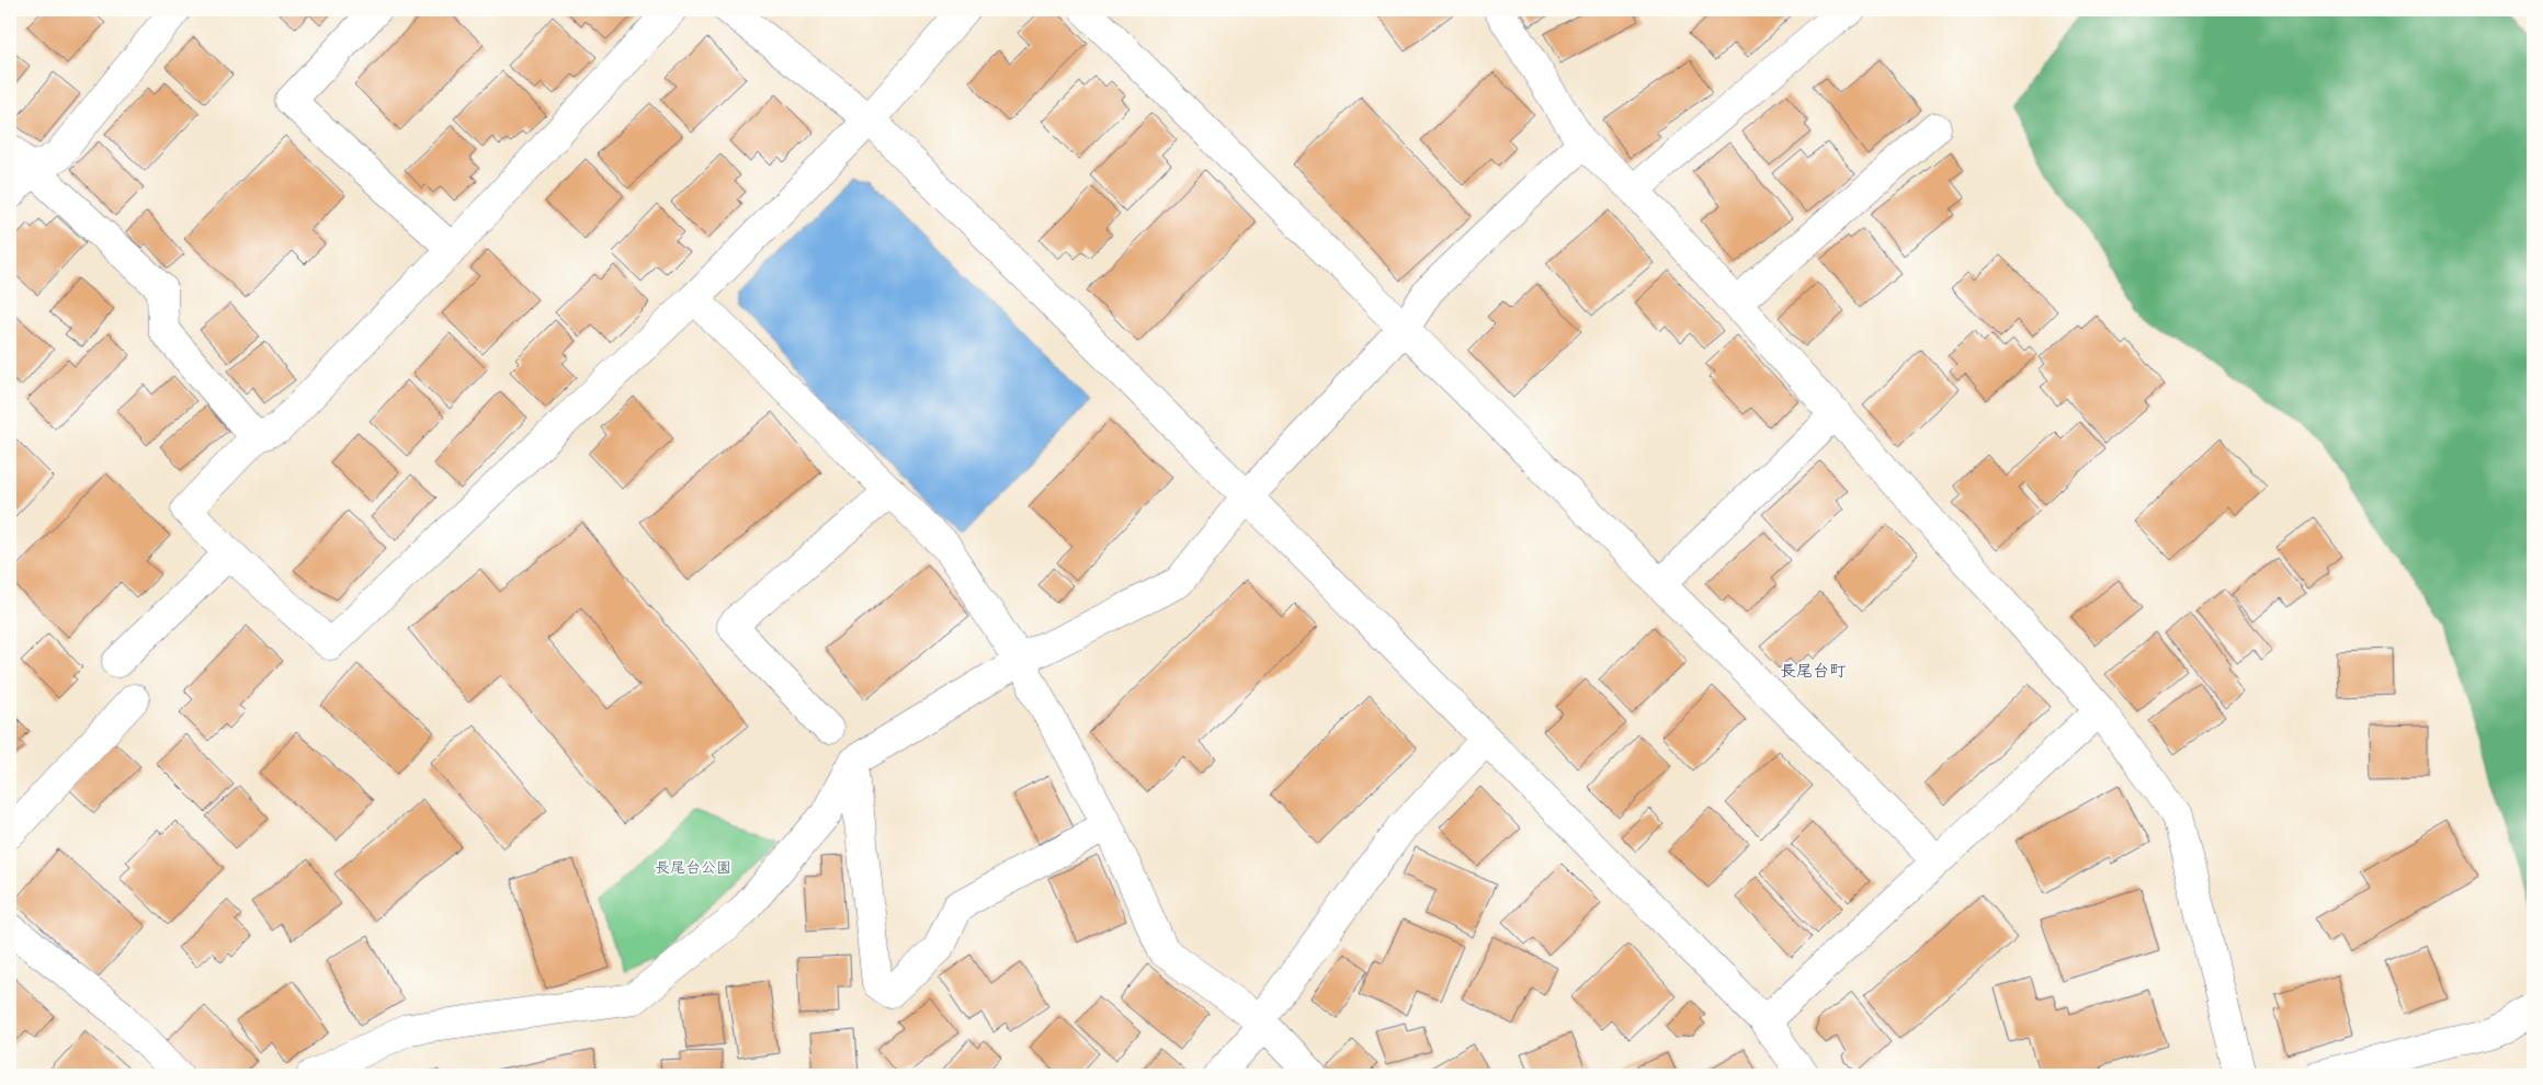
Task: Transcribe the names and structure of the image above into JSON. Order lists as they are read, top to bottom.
{
  "districts": ["長尾台町"],
  "parks": ["長尾台公園"]
}
